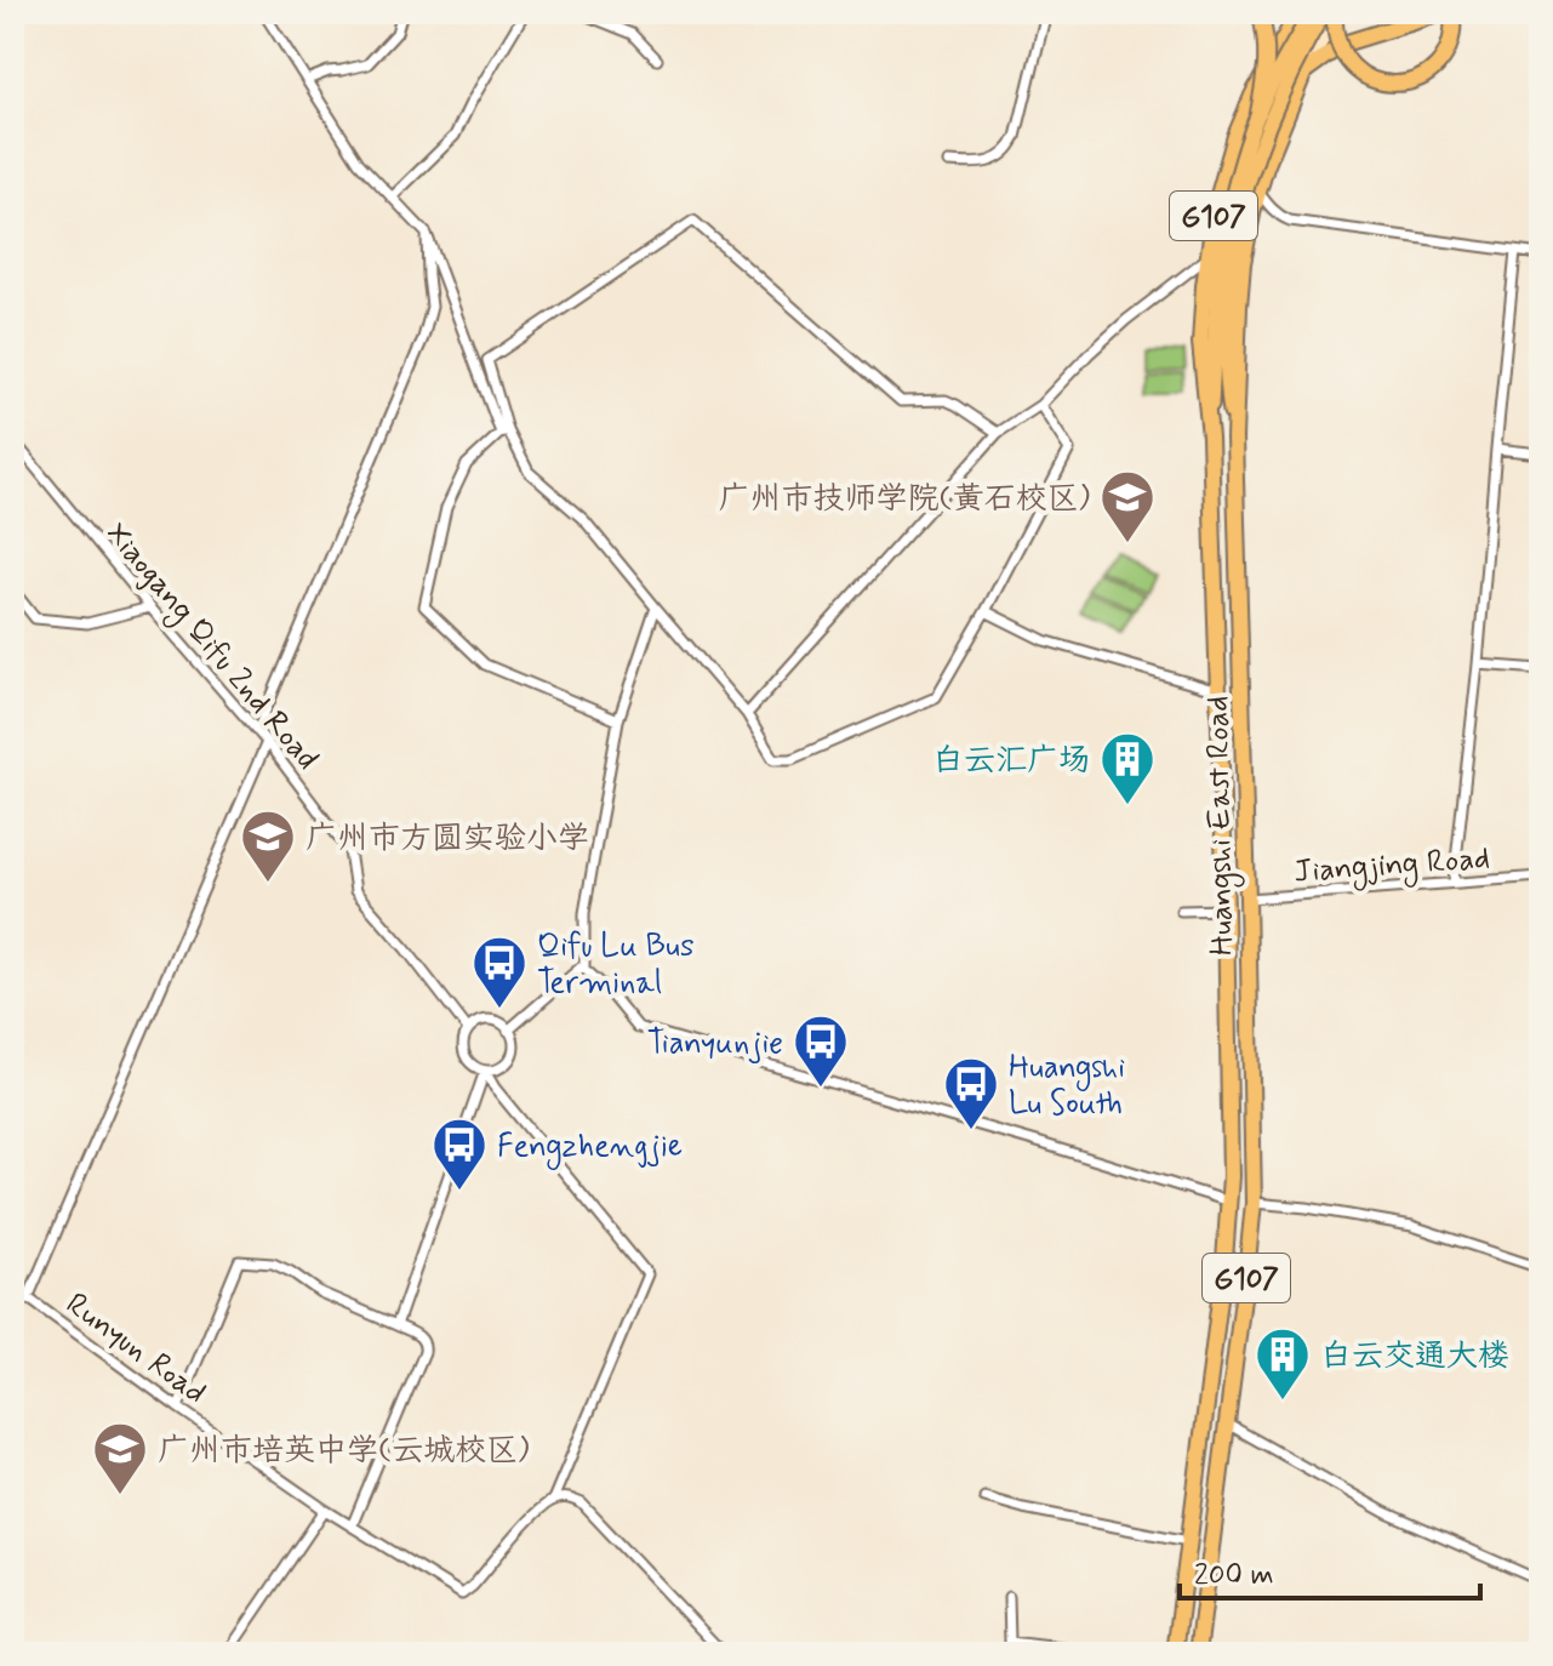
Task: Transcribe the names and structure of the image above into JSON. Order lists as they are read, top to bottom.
{
  "streets": {
    "highway": ["G107", "Huangshi East Road"],
    "street": ["Xiaogang Qifu 2nd Road", "Jiangjing Road", "Runyun Road"]
  },
  "crossings": [
    ["G107", "Huangshi East Road"],
    ["Huangshi East Road", "Jiangjing Road"]
  ],
  "places": {
    "school or university": ["广州市技师学院(黄石校区)", "广州市方圆实验小学", "广州市培英中学(云城校区)"],
    "building": ["白云汇广场", "白云交通大楼"],
    "bus stop": [
      "Qifu Lu Bus Terminal",
      "Tianyunjie",
      "Huangshi Lu South",
      "Fengzhengjie"
    ]
  },
  "scale_bar": "200 m"
}
